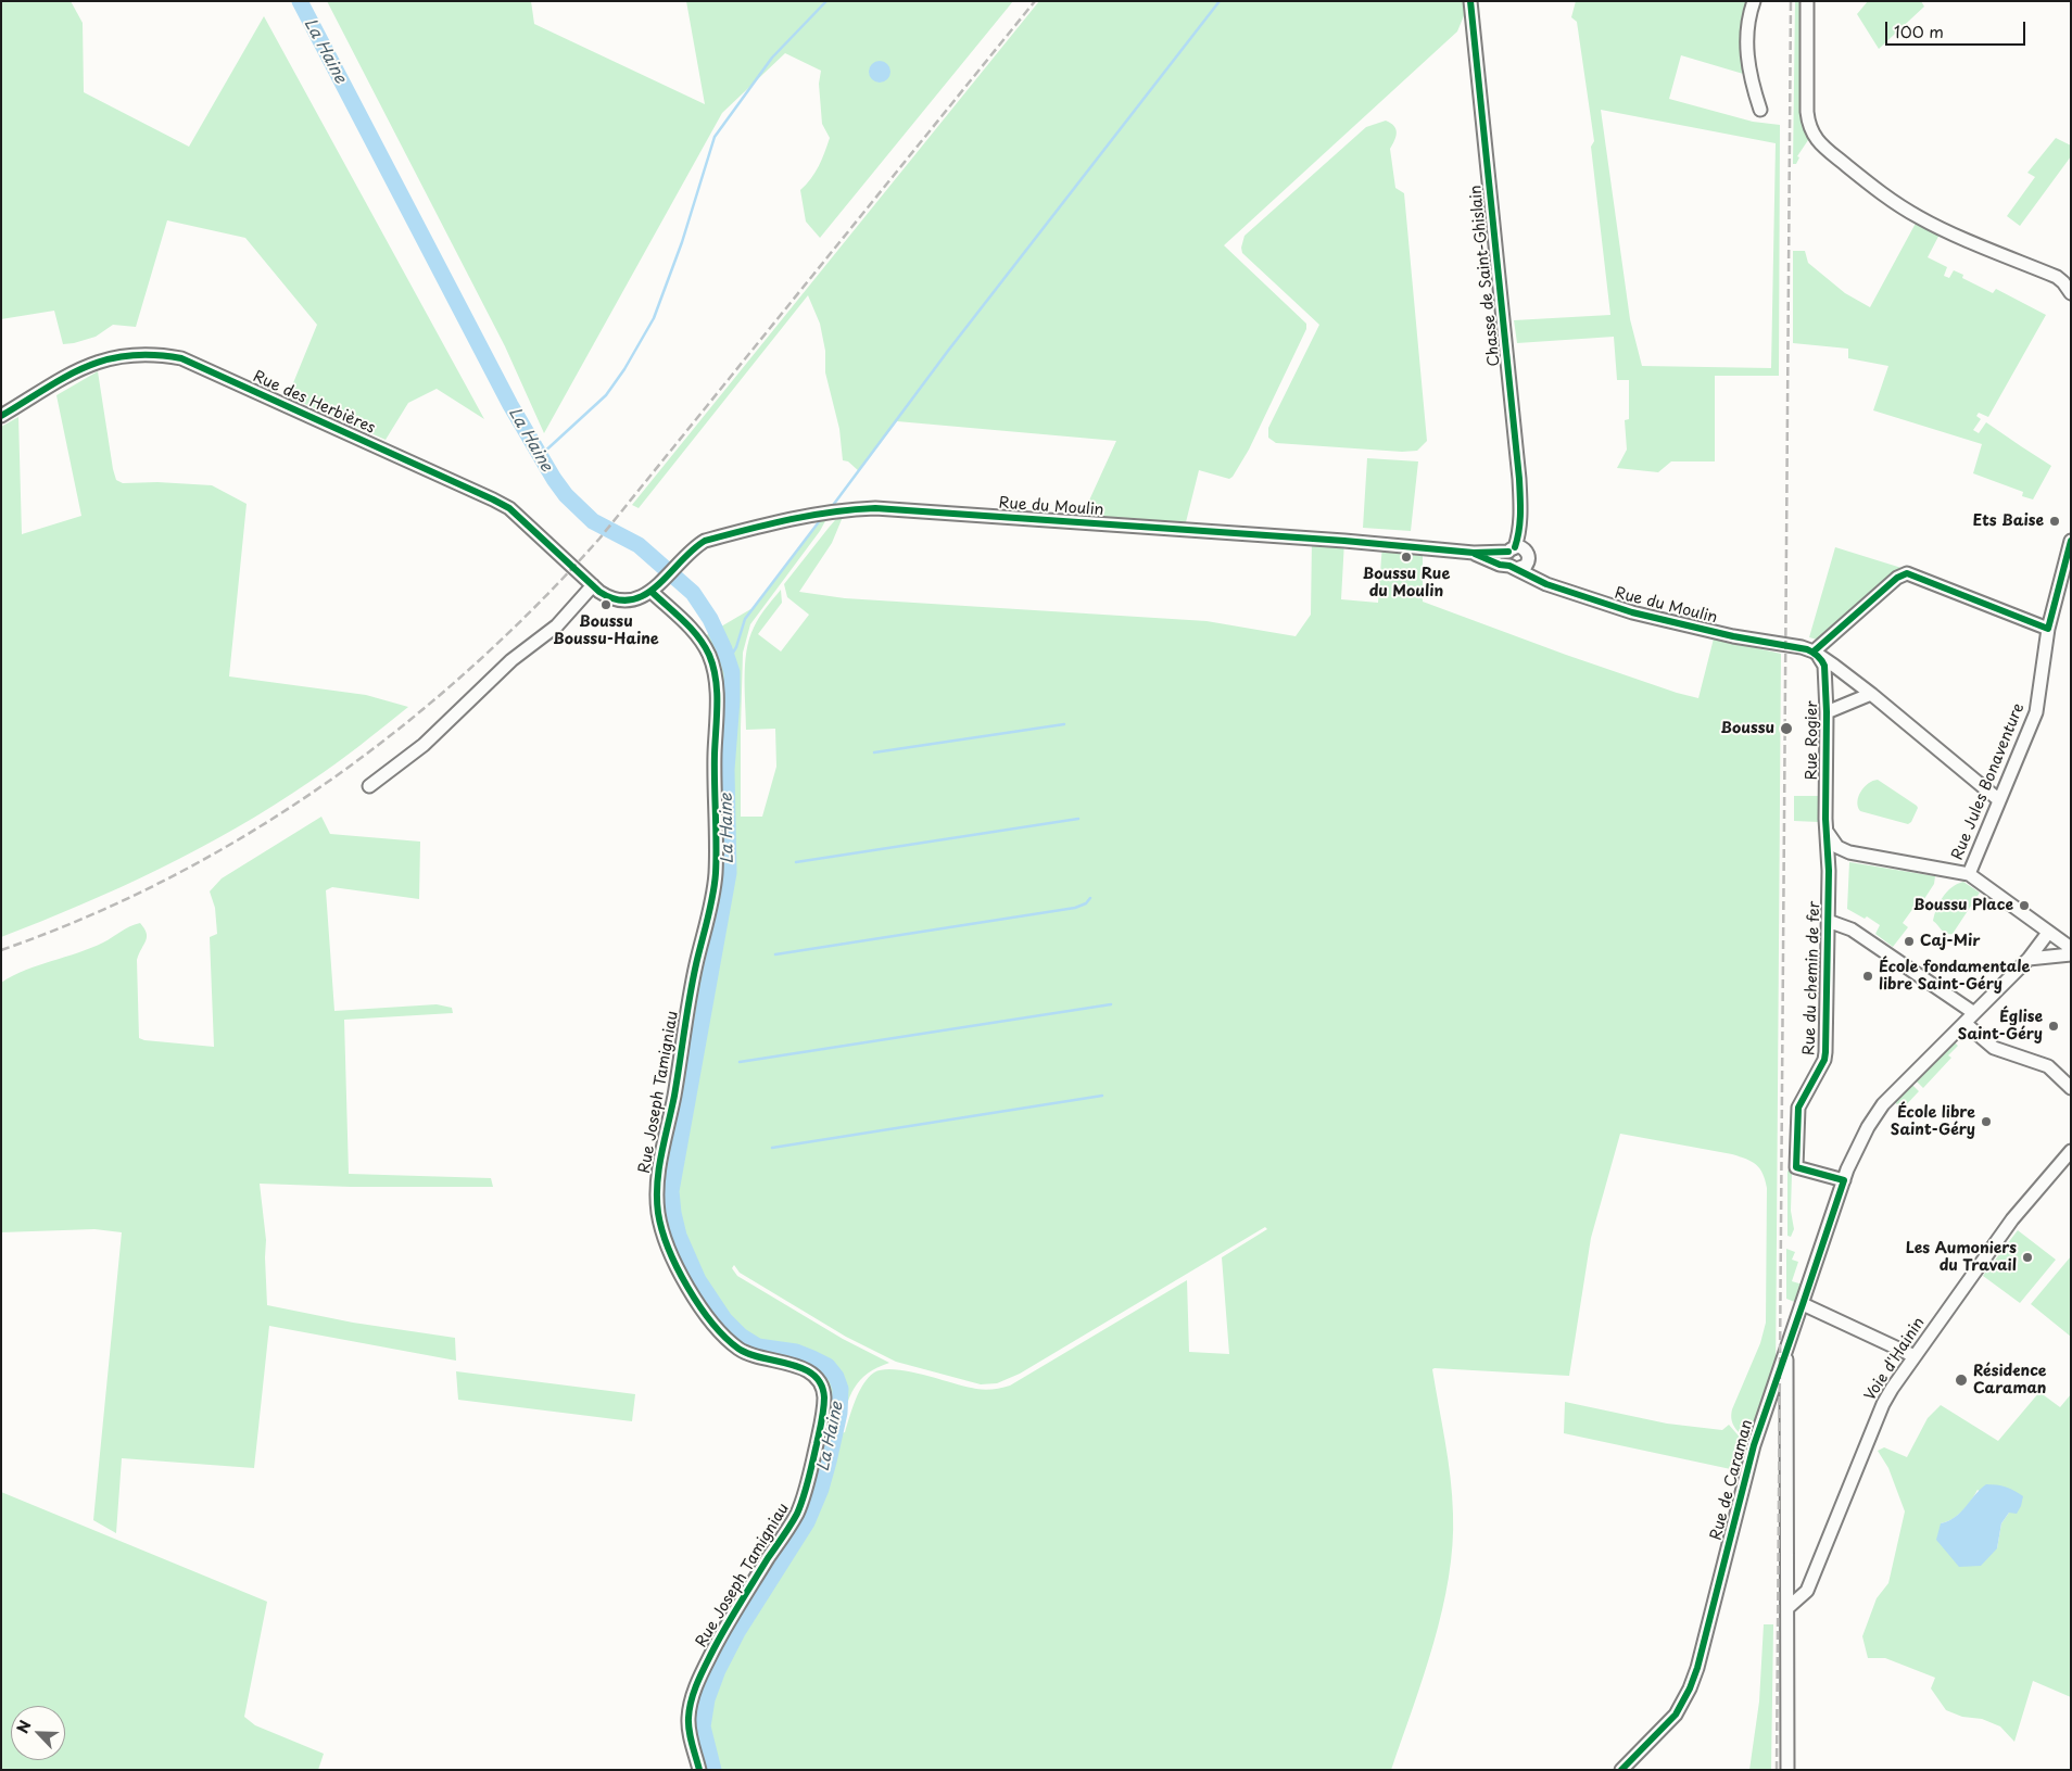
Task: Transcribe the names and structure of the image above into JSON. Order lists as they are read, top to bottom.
{
  "streets": {
    "street": [
      "Chasse de Saint-Ghislain",
      "Rue des Herbières",
      "Rue du Moulin",
      "Rue Rogier",
      "Rue Jules Bonaventure",
      "Rue du chemin de fer",
      "Rue Joseph Tamigniau",
      "Voie d'Hainin",
      "Rue de Caraman"
    ]
  },
  "crossings": [
    ["Chasse de Saint-Ghislain", "Rue du Moulin"],
    ["Rue du Moulin", "Rue Rogier"],
    ["Rue du Moulin", "Rue Jules Bonaventure"],
    ["Rue du Moulin", "Rue Joseph Tamigniau"],
    ["Rue Rogier", "Rue du chemin de fer"],
    ["Rue du chemin de fer", "Rue de Caraman"]
  ],
  "water": ["La Haine"],
  "places": [
    "Ets Baise",
    "Boussu Rue du Moulin",
    "Boussu Boussu-Haine",
    "Boussu",
    "Boussu Place",
    "Caj-Mir",
    "École fondamentale libre Saint-Géry",
    "Église Saint-Géry",
    "École libre Saint-Géry",
    "Les Aumoniers du Travail",
    "Résidence Caraman"
  ],
  "scale_bar": "100 m",
  "north": "top left"
}
